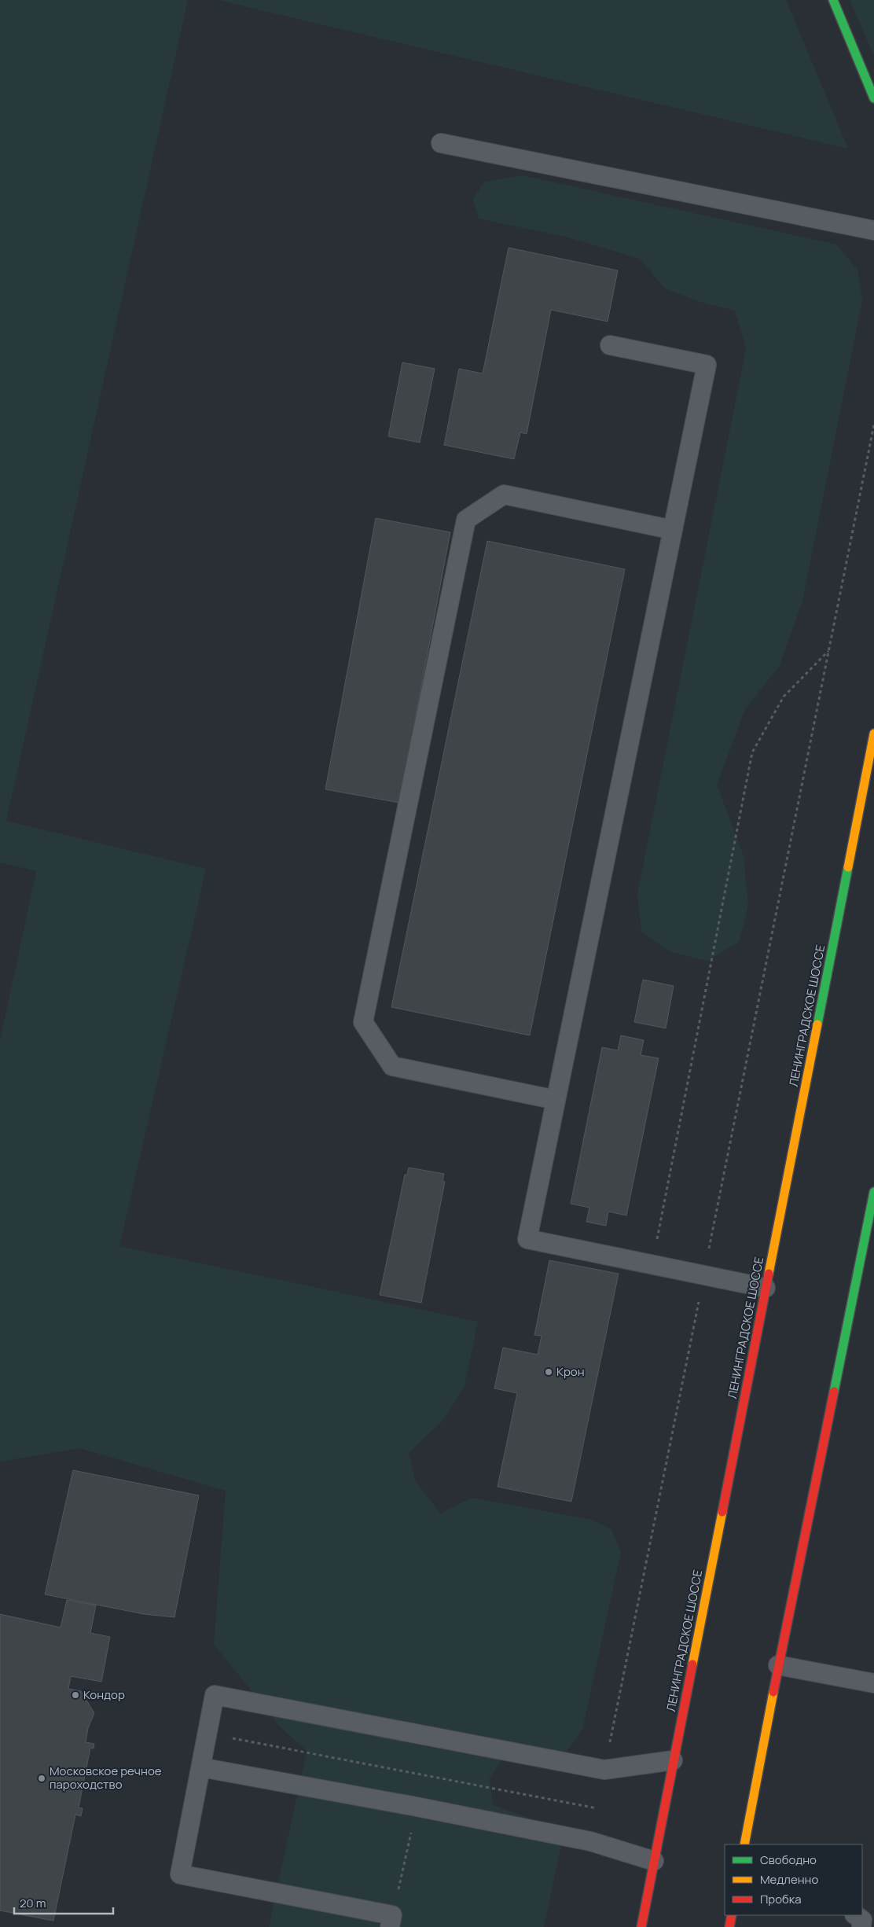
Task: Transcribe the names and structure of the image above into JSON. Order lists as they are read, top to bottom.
{
  "streets": {
    "main road": ["ЛЕНИНГРАДСКОЕ ШОССЕ"]
  },
  "places": ["Крон", "Кондор", "Московское речное пароходство"],
  "legend": ["Свободно", "Медленно", "Пробка"],
  "scale_bar": "20 m"
}
